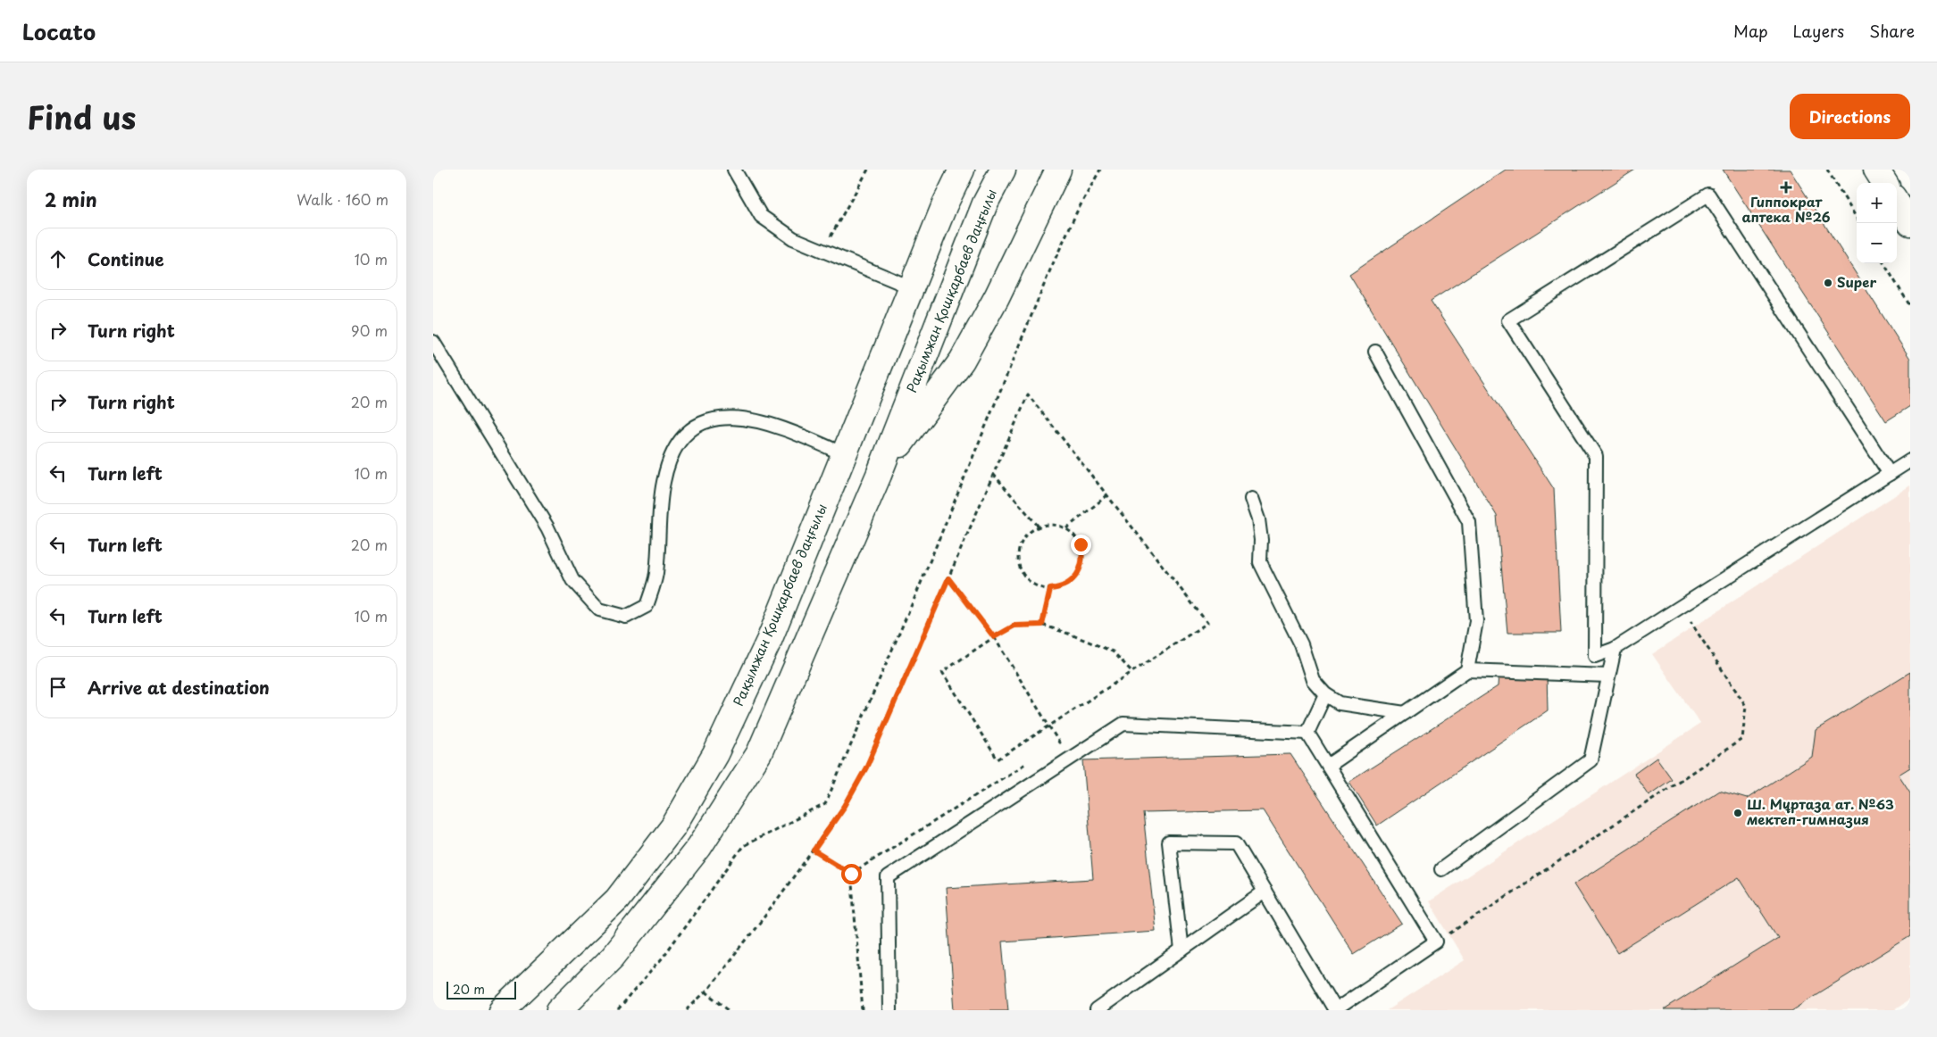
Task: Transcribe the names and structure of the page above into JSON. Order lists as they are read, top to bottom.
{
  "streets": {
    "main road": ["Рақымжан Қошқарбаев даңғылы"]
  },
  "places": {
    "health": ["Гиппократ аптека №26"],
    "other": ["Super", "Ш. Мұртаза ат. №63 мектеп-гимназия"]
  },
  "scale_bar": "20 m",
  "page": {
    "header": "Locato",
    "nav": ["Map", "Layers", "Share"],
    "title": "Find us",
    "buttons": "Directions",
    "heading": ["2 min", "Walk · 160 m"],
    "map_buttons": ["+", "−"],
    "list": [
      ["Continue", "10 m"],
      ["Turn right", "90 m"],
      ["Turn right", "20 m"],
      ["Turn left", "10 m"],
      ["Turn left", "20 m"],
      ["Turn left", "10 m"],
      "Arrive at destination"
    ],
    "scale": "20 m"
  }
}
